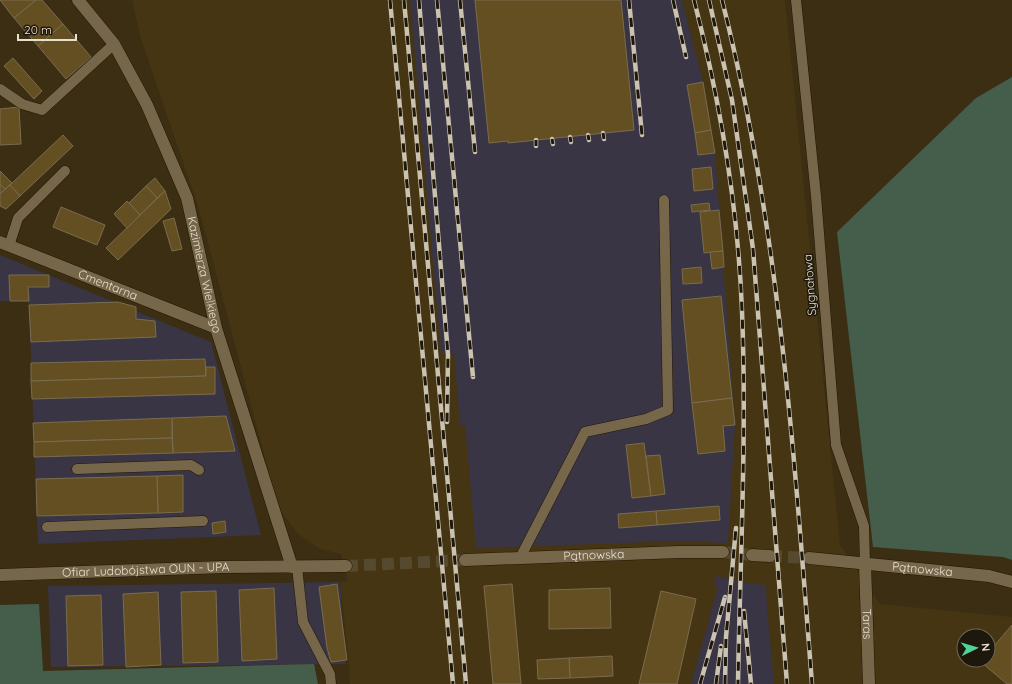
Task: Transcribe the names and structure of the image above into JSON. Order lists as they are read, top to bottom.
{
  "streets": {
    "street": [
      "Kazimierza Wielkiego",
      "Cmentarna",
      "Pątnowska",
      "Ofiar Ludobójstwa OUN - UPA",
      "Taras"
    ],
    "lane": ["Sygnałowa"]
  },
  "crossings": [
    ["Kazimierza Wielkiego", "Cmentarna"],
    ["Kazimierza Wielkiego", "Ofiar Ludobójstwa OUN - UPA"],
    ["Sygnałowa", "Pątnowska"],
    ["Sygnałowa", "Taras"],
    ["Pątnowska", "Taras"]
  ],
  "scale_bar": "20 m",
  "north": "right"
}
